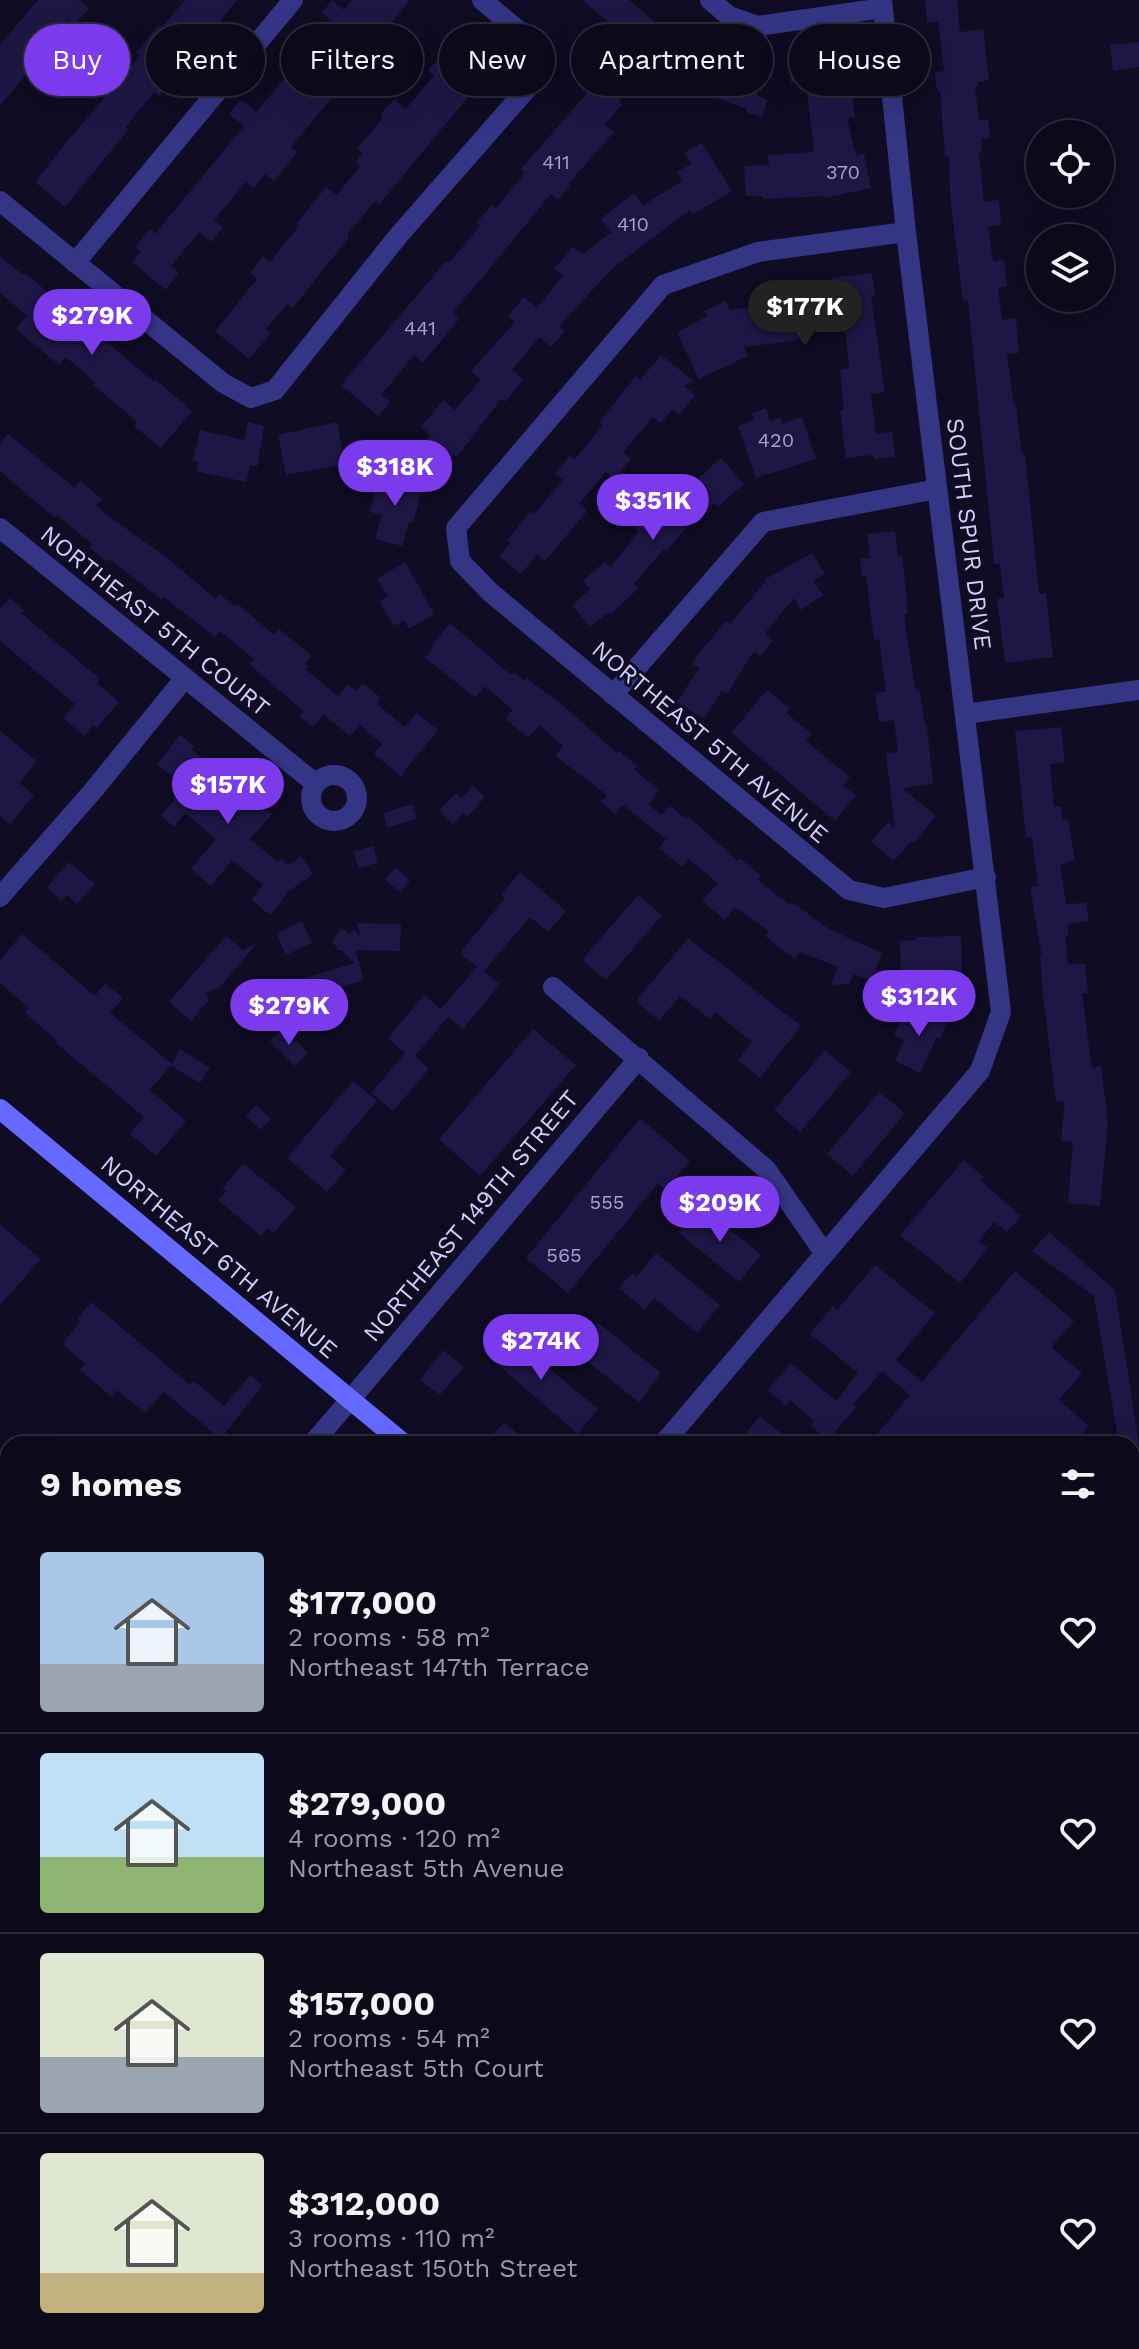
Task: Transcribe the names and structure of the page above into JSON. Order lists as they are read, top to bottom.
{
  "streets": {
    "main road": ["NORTHEAST 6TH AVENUE"],
    "street": [
      "SOUTH SPUR DRIVE",
      "NORTHEAST 5TH COURT",
      "NORTHEAST 5TH AVENUE",
      "NORTHEAST 149TH STREET"
    ]
  },
  "crossings": [
    ["SOUTH SPUR DRIVE", "NORTHEAST 5TH AVENUE"],
    ["NORTHEAST 149TH STREET", "NORTHEAST 6TH AVENUE"]
  ],
  "house_numbers": [
    "411",
    "370",
    "410",
    "441",
    "420",
    "555",
    "565"
  ],
  "page": {
    "chip": [
      "Buy",
      "Rent",
      "Filters",
      "New",
      "Apartment",
      "House"
    ],
    "price": [
      "$177K",
      "$279K",
      "$318K",
      "$351K",
      "$157K",
      "$312K",
      "$279K",
      "$209K",
      "$274K"
    ],
    "heading": "9 homes",
    "list": [
      {
        "name": "$177,000",
        "note": "2 rooms · 58 m² · Northeast 147th Terrace"
      },
      {
        "name": "$279,000",
        "note": "4 rooms · 120 m² · Northeast 5th Avenue"
      },
      {
        "name": "$157,000",
        "note": "2 rooms · 54 m² · Northeast 5th Court"
      },
      {
        "name": "$312,000",
        "note": "3 rooms · 110 m² · Northeast 150th Street"
      }
    ]
  }
}
